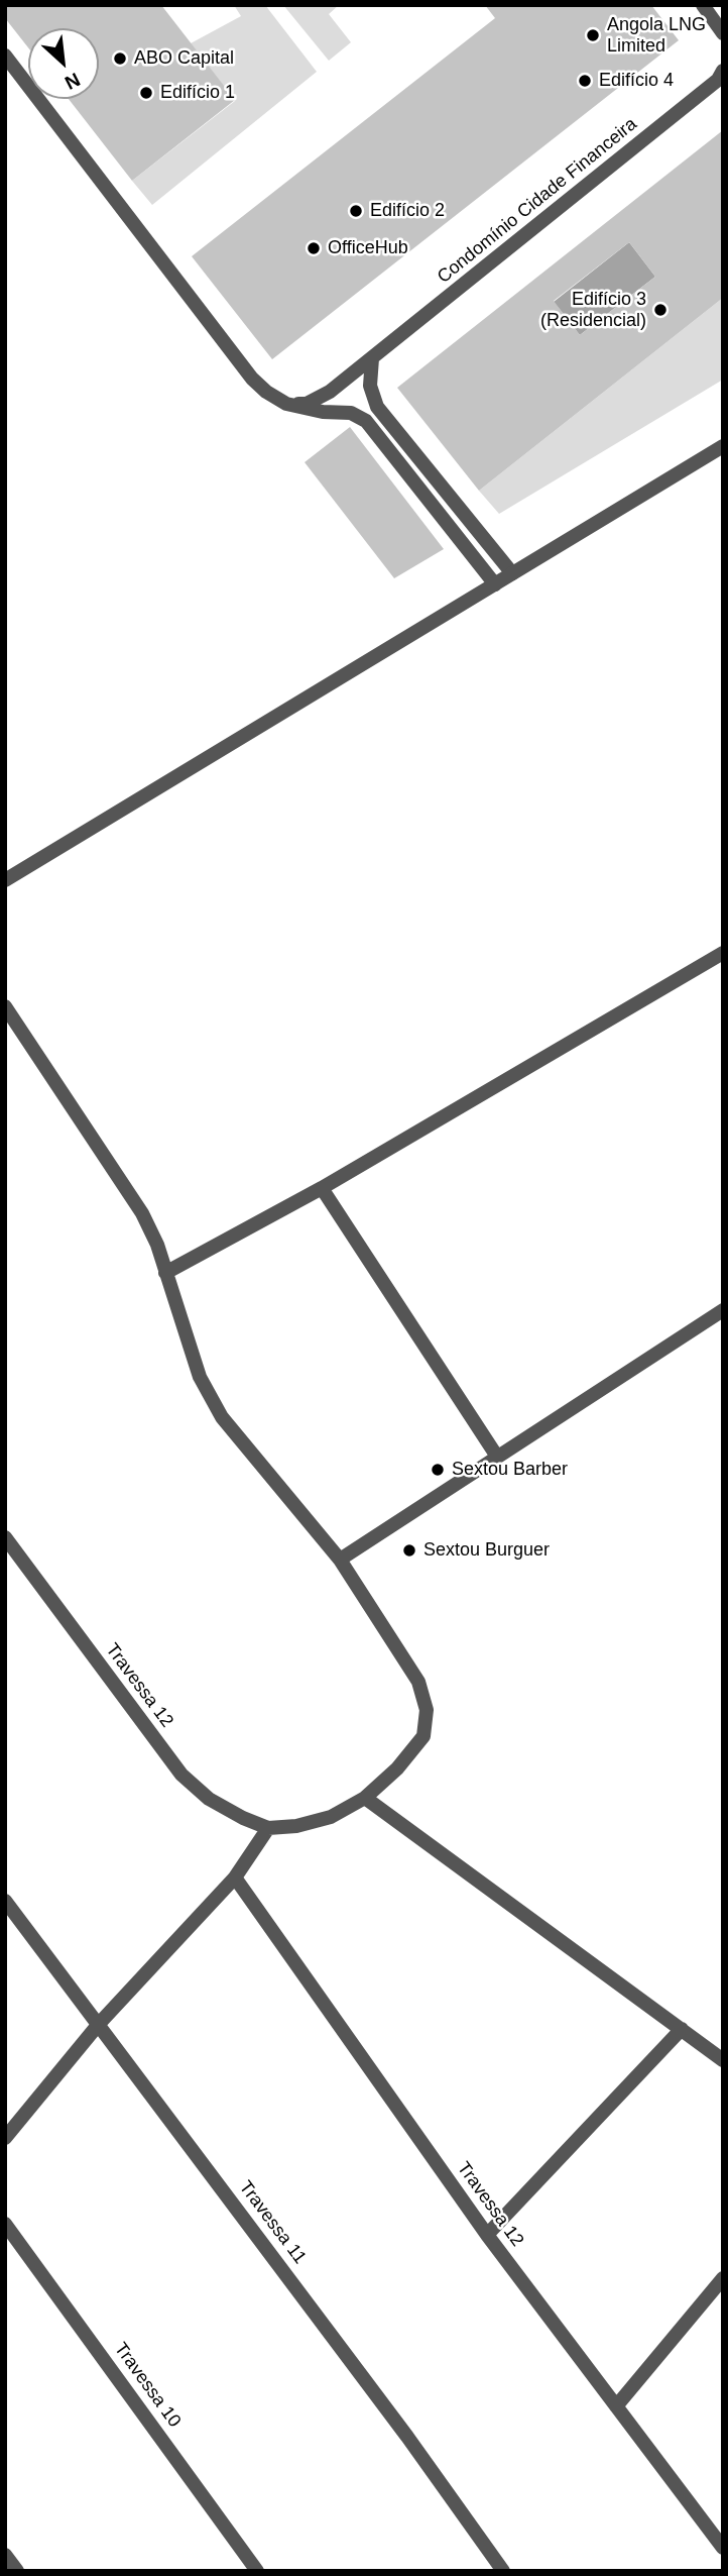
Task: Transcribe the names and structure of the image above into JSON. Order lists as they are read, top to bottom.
{
  "streets": {
    "street": [
      "Condomínio Cidade Financeira",
      "Travessa 12",
      "Travessa 11",
      "Travessa 10"
    ]
  },
  "places": [
    "Angola LNG Limited",
    "ABO Capital",
    "Edifício 4",
    "Edifício 1",
    "Edifício 2",
    "OfficeHub",
    "Edifício 3 (Residencial)",
    "Sextou Barber",
    "Sextou Burguer"
  ],
  "north": "bottom right"
}
